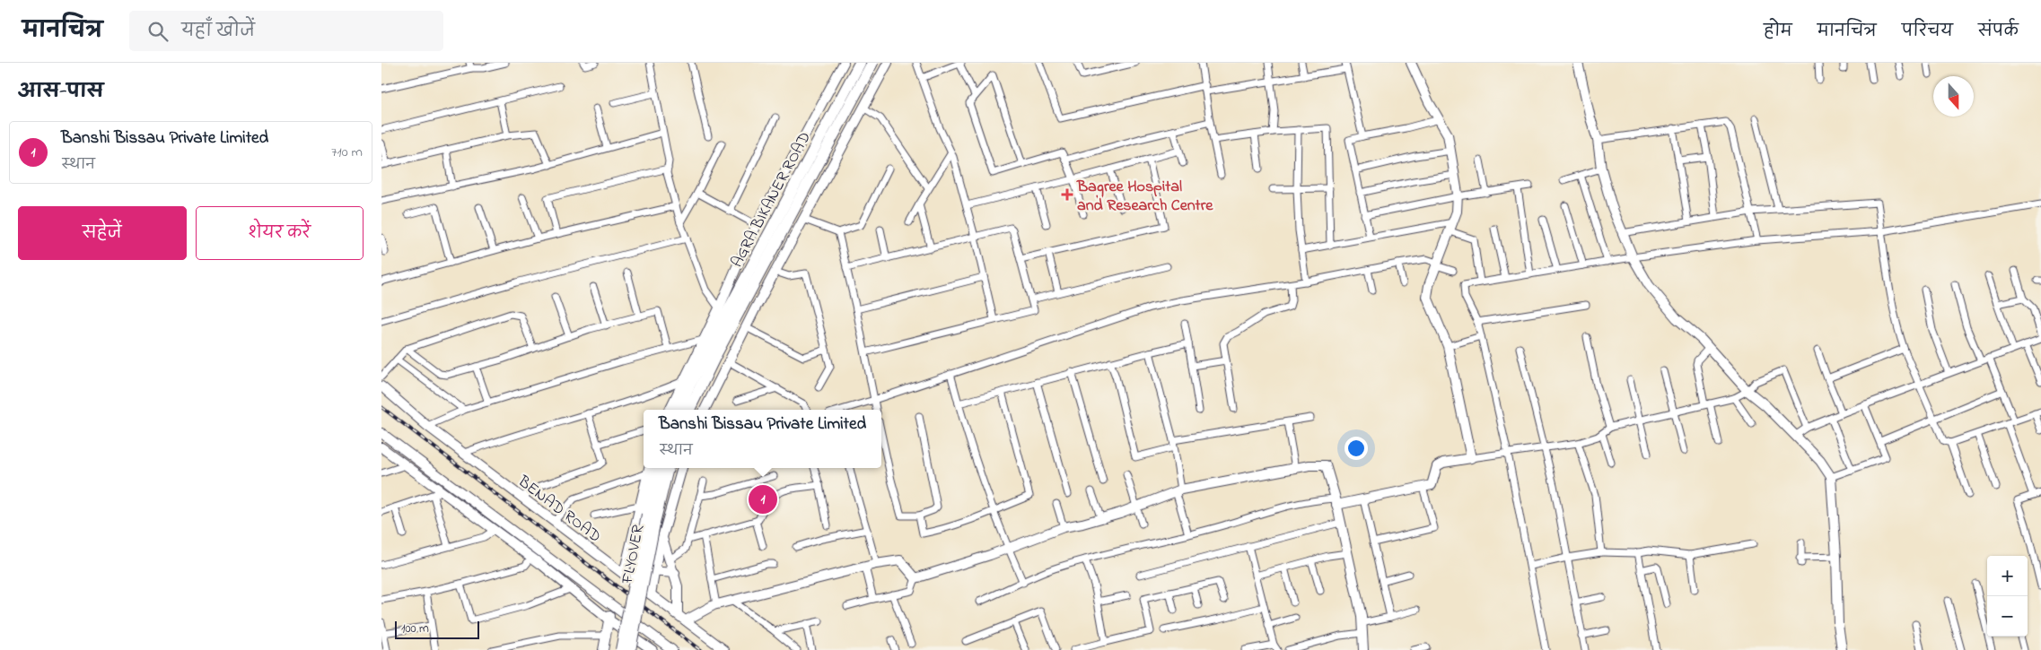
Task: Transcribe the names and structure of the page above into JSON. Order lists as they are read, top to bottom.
{
  "streets": {
    "highway": ["AGRA BIKANER ROAD", "FLYOVER"],
    "street": ["BENAD ROAD"]
  },
  "places": {
    "health": ["Bagree Hospital and Research Centre"]
  },
  "scale_bar": "100 m",
  "north": "bottom",
  "page": {
    "header": "मानचित्र",
    "search": "यहाँ खोजें",
    "nav": [
      "होम",
      "मानचित्र",
      "परिचय",
      "संपर्क"
    ],
    "heading": "आस-पास",
    "list": [
      {
        "mark": "1",
        "name": "Banshi Bissau Private Limited",
        "note": "स्थान",
        "value": "710 m"
      }
    ],
    "buttons": ["सहेजें", "शेयर करें"],
    "popup": ["Banshi Bissau Private Limited", "स्थान"],
    "pins": "1",
    "map_buttons": ["+", "−"],
    "scale": "100 m"
  }
}
